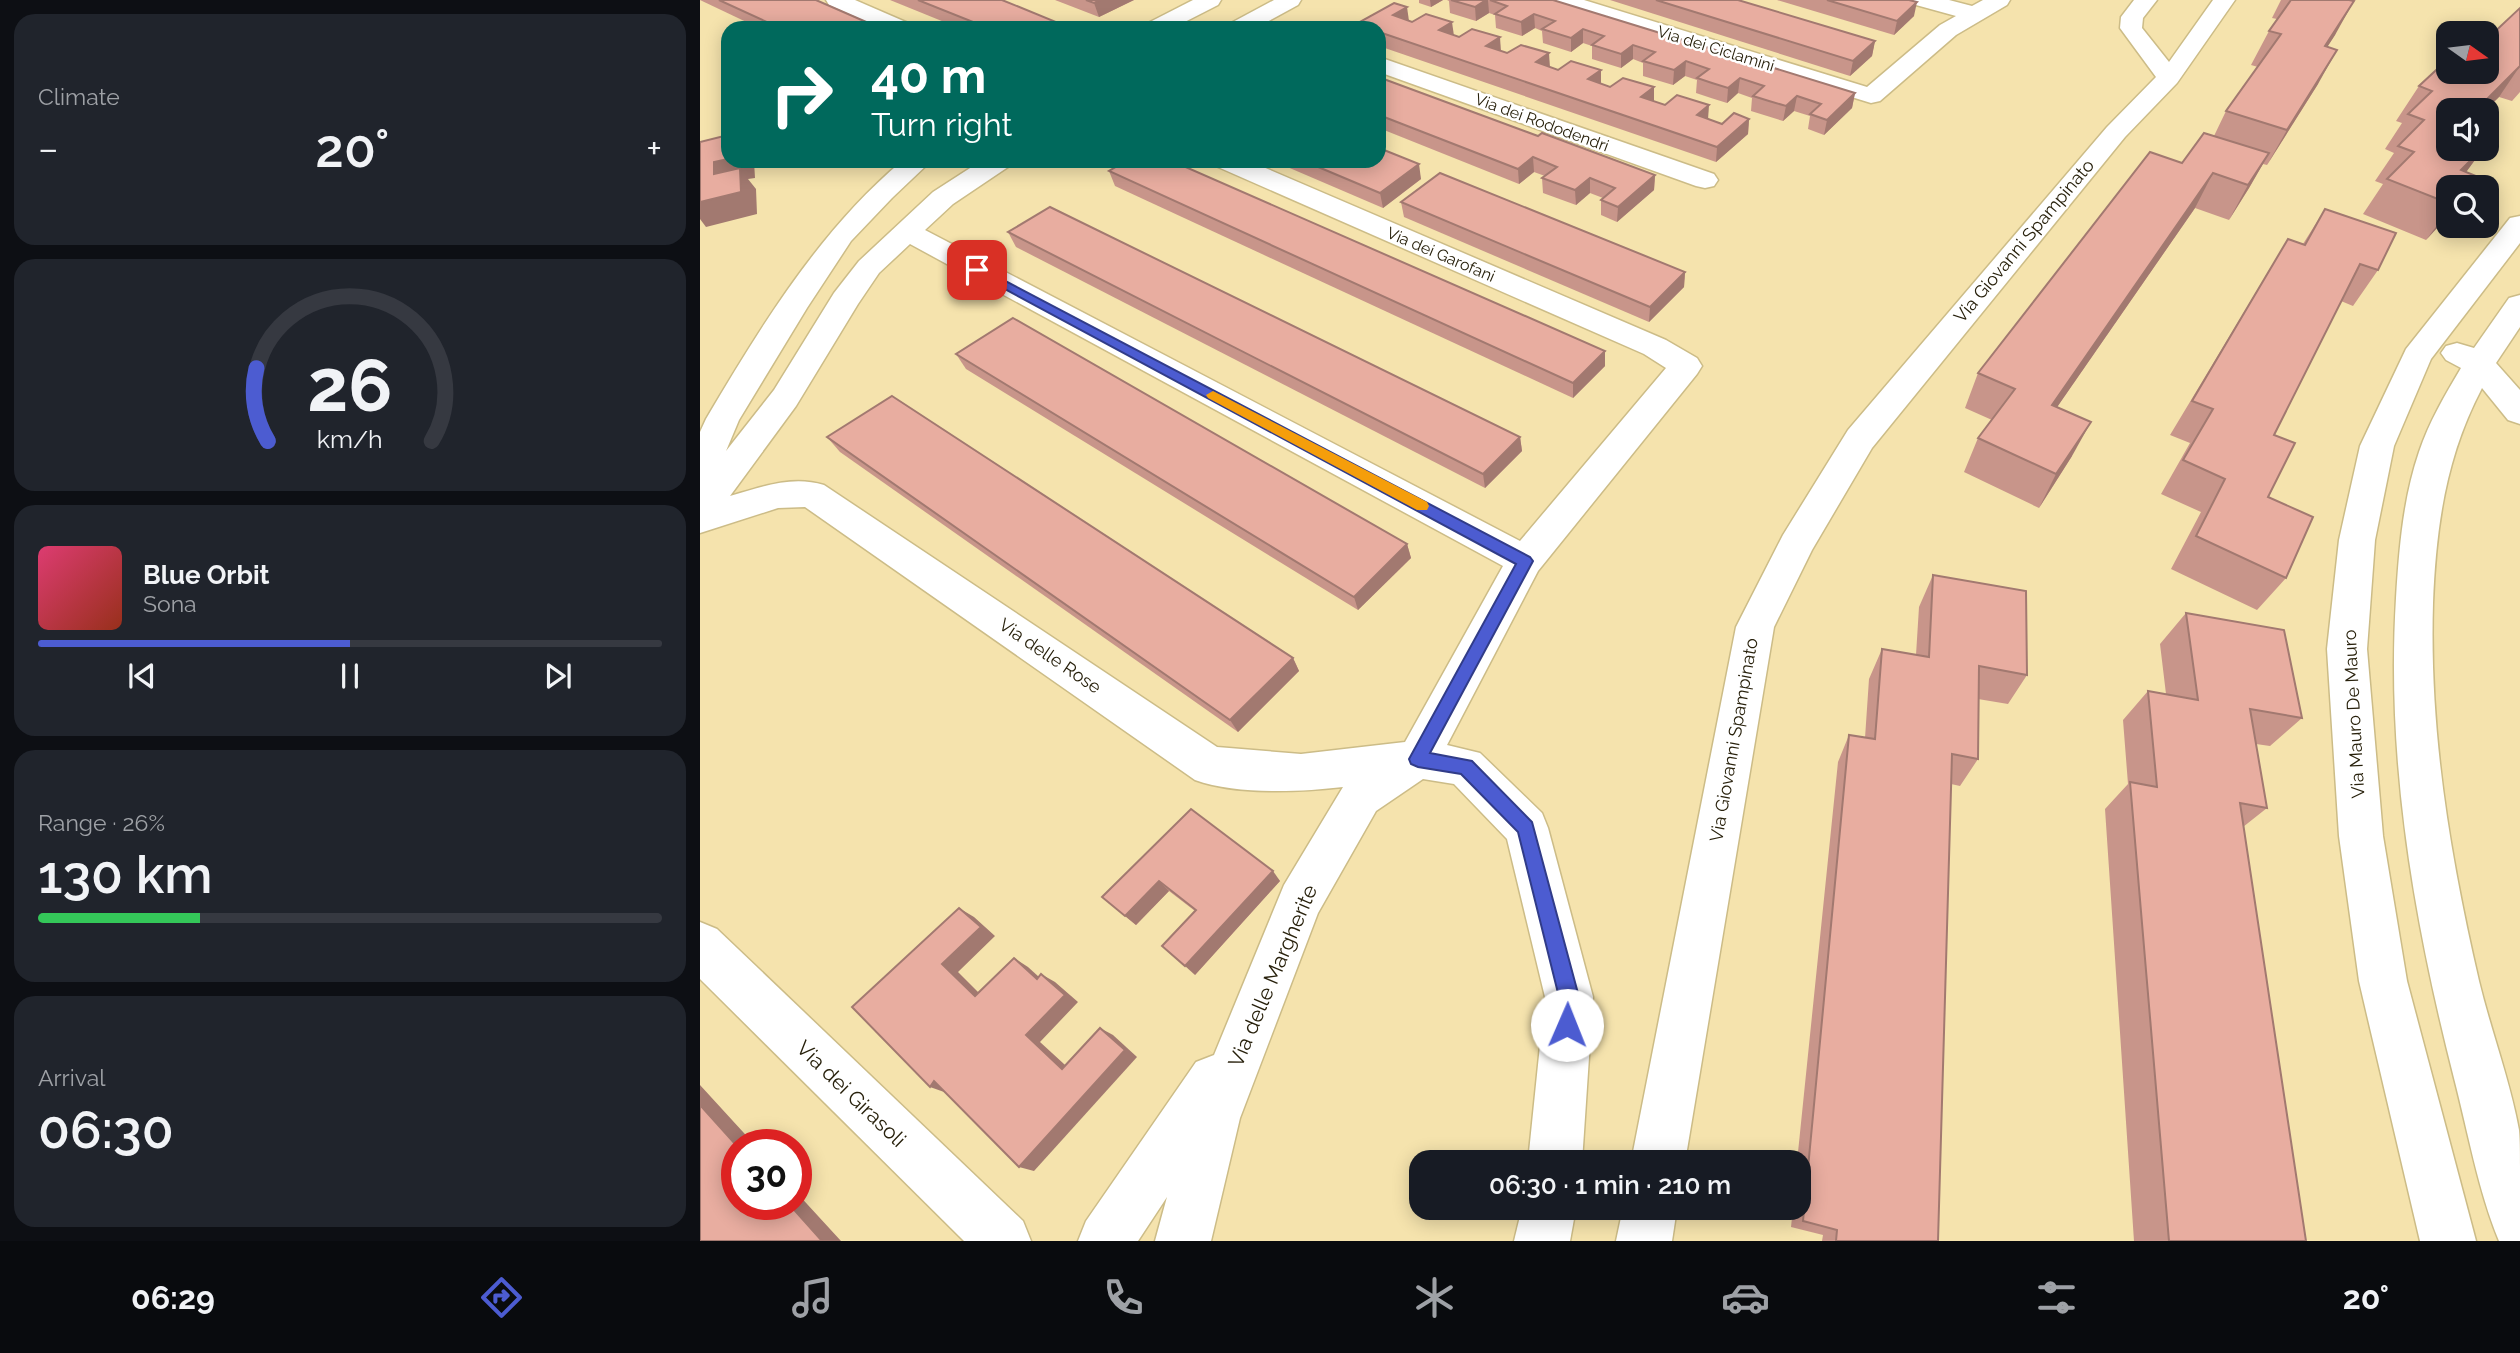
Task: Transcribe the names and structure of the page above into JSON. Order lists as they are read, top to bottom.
{
  "streets": {
    "street": [
      "Via dei Ciclamini",
      "Via dei Rododendri",
      "Via Giovanni Spampinato",
      "Via dei Garofani",
      "Via delle Rose",
      "Via Mauro De Mauro",
      "Via delle Margherite",
      "Via dei Girasoli"
    ]
  },
  "crossings": [
    ["Via delle Rose", "Via delle Margherite"]
  ],
  "north": "right",
  "page": {
    "tile": [
      "Climate",
      ["Range · 26%", "130 km"],
      ["Arrival", "06:30"]
    ],
    "turn": ["40 m", "Turn right"],
    "heat": ["−", "20°", "+"],
    "song": ["Blue Orbit", "Sona"],
    "limit": "30",
    "trip": "06:30 · 1 min · 210 m",
    "tabs": ["06:29", "20°"],
    "gauge": ["26", "km/h"]
  }
}
